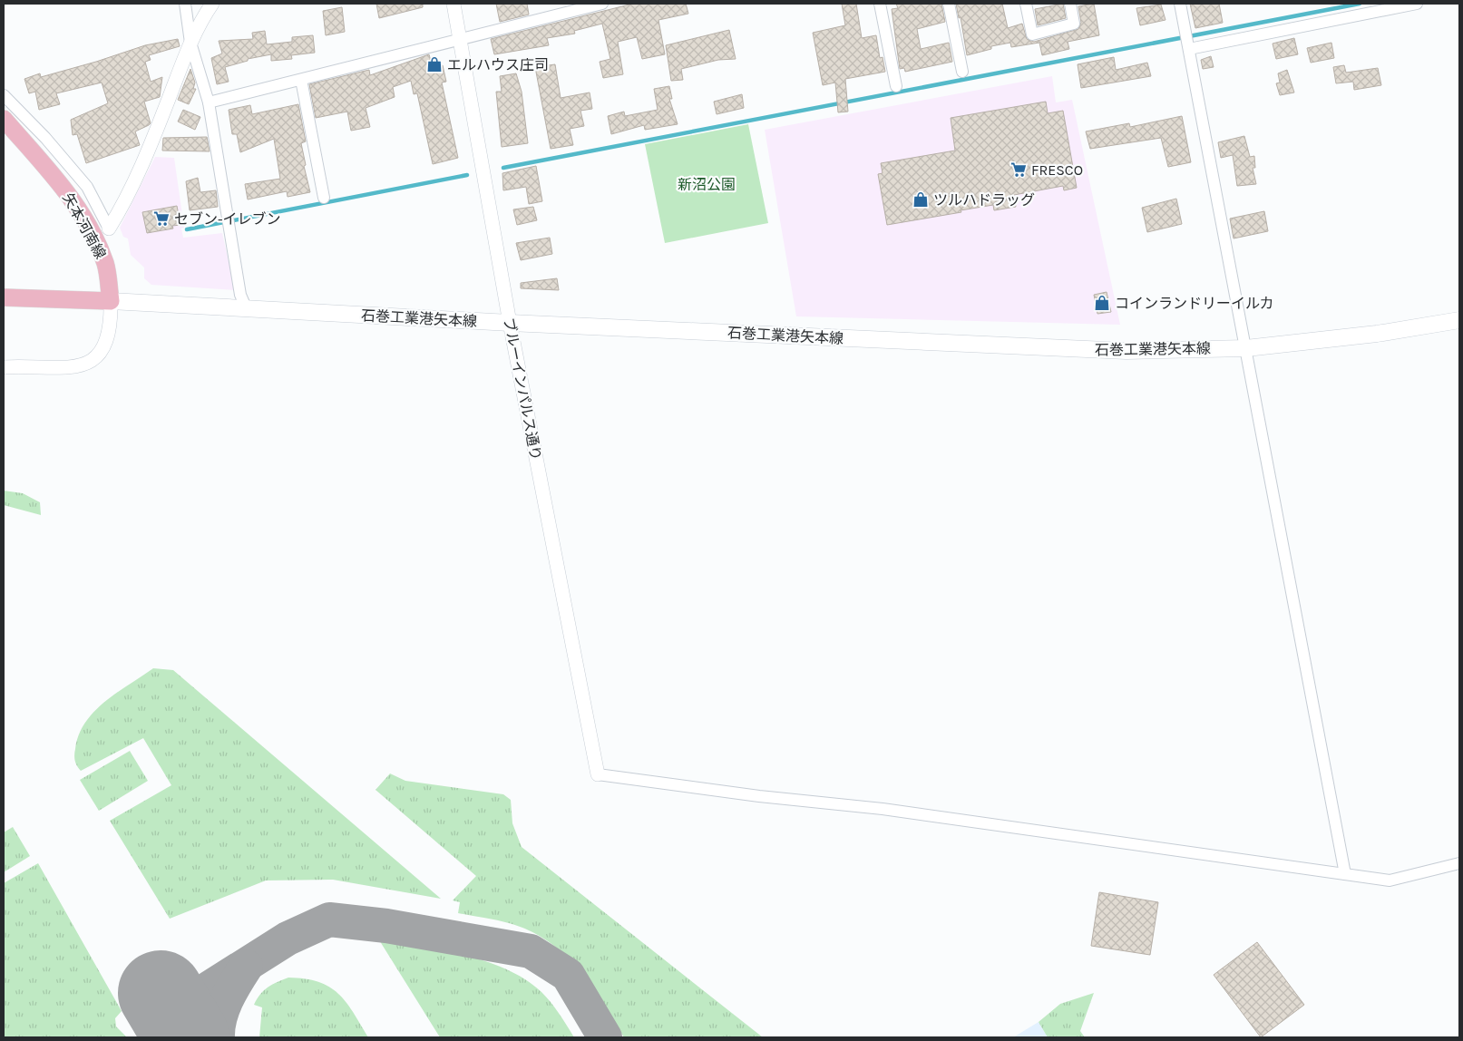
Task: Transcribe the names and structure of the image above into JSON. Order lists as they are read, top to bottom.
{
  "streets": {
    "main road": ["矢本河南線", "石巻工業港矢本線"],
    "street": ["ブルーインパルス通り"]
  },
  "crossings": [
    ["矢本河南線", "石巻工業港矢本線"],
    ["石巻工業港矢本線", "ブルーインパルス通り"]
  ],
  "parks": ["新沼公園"],
  "places": {
    "shop": ["エルハウス庄司", "ツルハドラッグ", "コインランドリーイルカ"],
    "supermarket": ["FRESCO", "セブン-イレブン"]
  }
}
